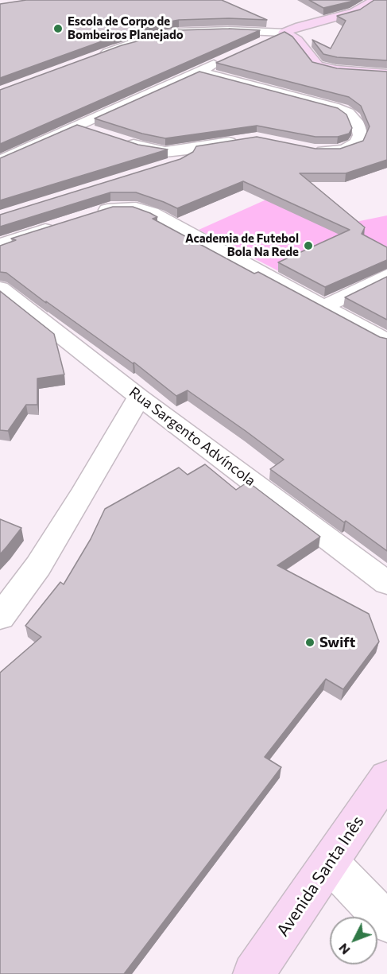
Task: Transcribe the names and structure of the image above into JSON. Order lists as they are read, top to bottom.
{
  "streets": {
    "street": ["Rua Sargento Advíncola", "Avenida Santa Inês"]
  },
  "places": ["Escola de Corpo de Bombeiros Planejado", "Academia de Futebol Bola Na Rede", "Swift"],
  "north": "bottom left"
}
